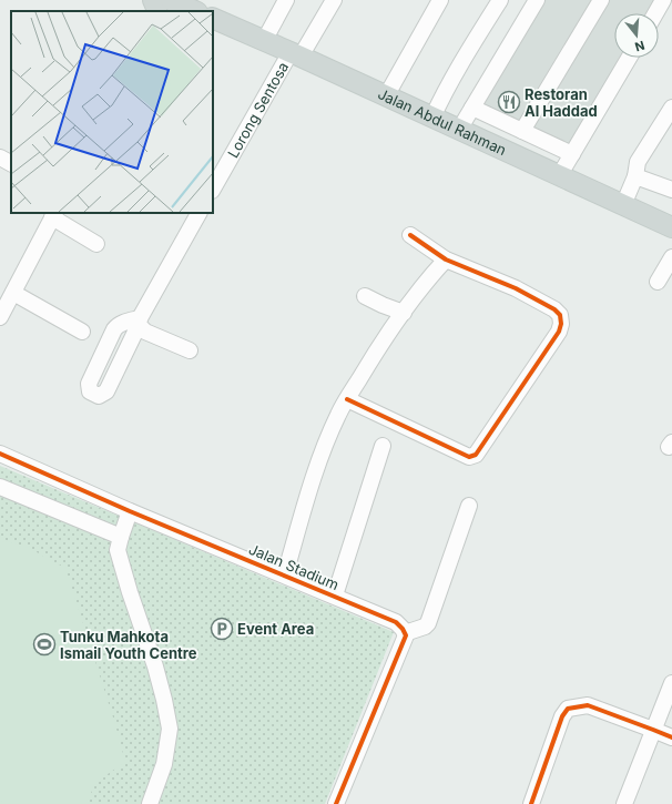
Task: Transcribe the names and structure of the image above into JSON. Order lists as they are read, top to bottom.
{
  "streets": {
    "main road": ["Jalan Abdul Rahman"],
    "street": ["Lorong Sentosa", "Jalan Stadium"]
  },
  "crossings": [
    ["Lorong Sentosa", "Jalan Abdul Rahman"]
  ],
  "places": {
    "restaurant": ["Restoran Al Haddad"],
    "parking": ["Event Area"],
    "sports": ["Tunku Mahkota Ismail Youth Centre"]
  },
  "north": "bottom"
}
